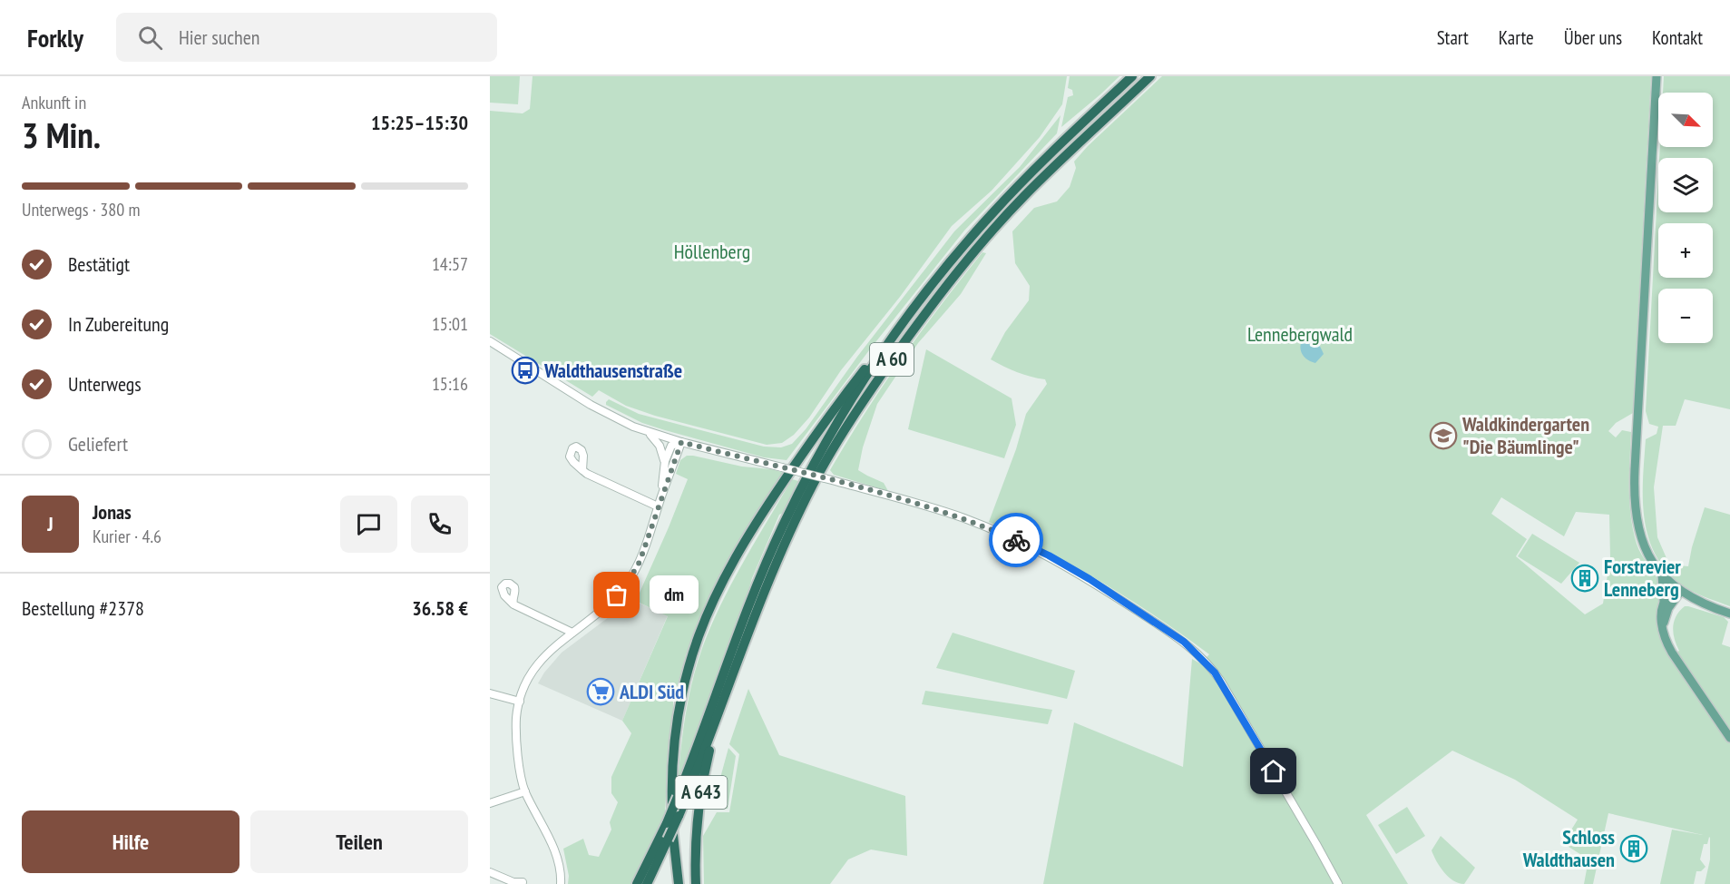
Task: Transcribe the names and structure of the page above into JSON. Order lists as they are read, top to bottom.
{
  "streets": {
    "highway": ["A 60", "A 643"]
  },
  "crossings": [
    ["A 60", "A 643"]
  ],
  "parks": ["Höllenberg", "Lennebergwald"],
  "places": {
    "bus stop": ["Waldthausenstraße"],
    "school or university": ["Waldkindergarten \"Die Bäumlinge\""],
    "building": ["Forstrevier Lenneberg", "Schloss Waldthausen"],
    "other": ["dm"],
    "supermarket": ["ALDI Süd"]
  },
  "north": "bottom right",
  "page": {
    "header": "Forkly",
    "search": "Hier suchen",
    "nav": [
      "Start",
      "Karte",
      "Über uns",
      "Kontakt"
    ],
    "heading": ["3 Min.", "Ankunft in", "15:25–15:30"],
    "panel": [
      "Jonas",
      "Kurier · 4.6",
      "Bestellung #2378",
      "36.58 €"
    ],
    "map_buttons": ["+", "−"],
    "bar": "Unterwegs · 380 m",
    "list": [
      ["Bestätigt", "14:57"],
      ["In Zubereitung", "15:01"],
      ["Unterwegs", "15:16"],
      "Geliefert"
    ],
    "round": "J",
    "bubble": "dm",
    "buttons": ["Hilfe", "Teilen"]
  }
}
